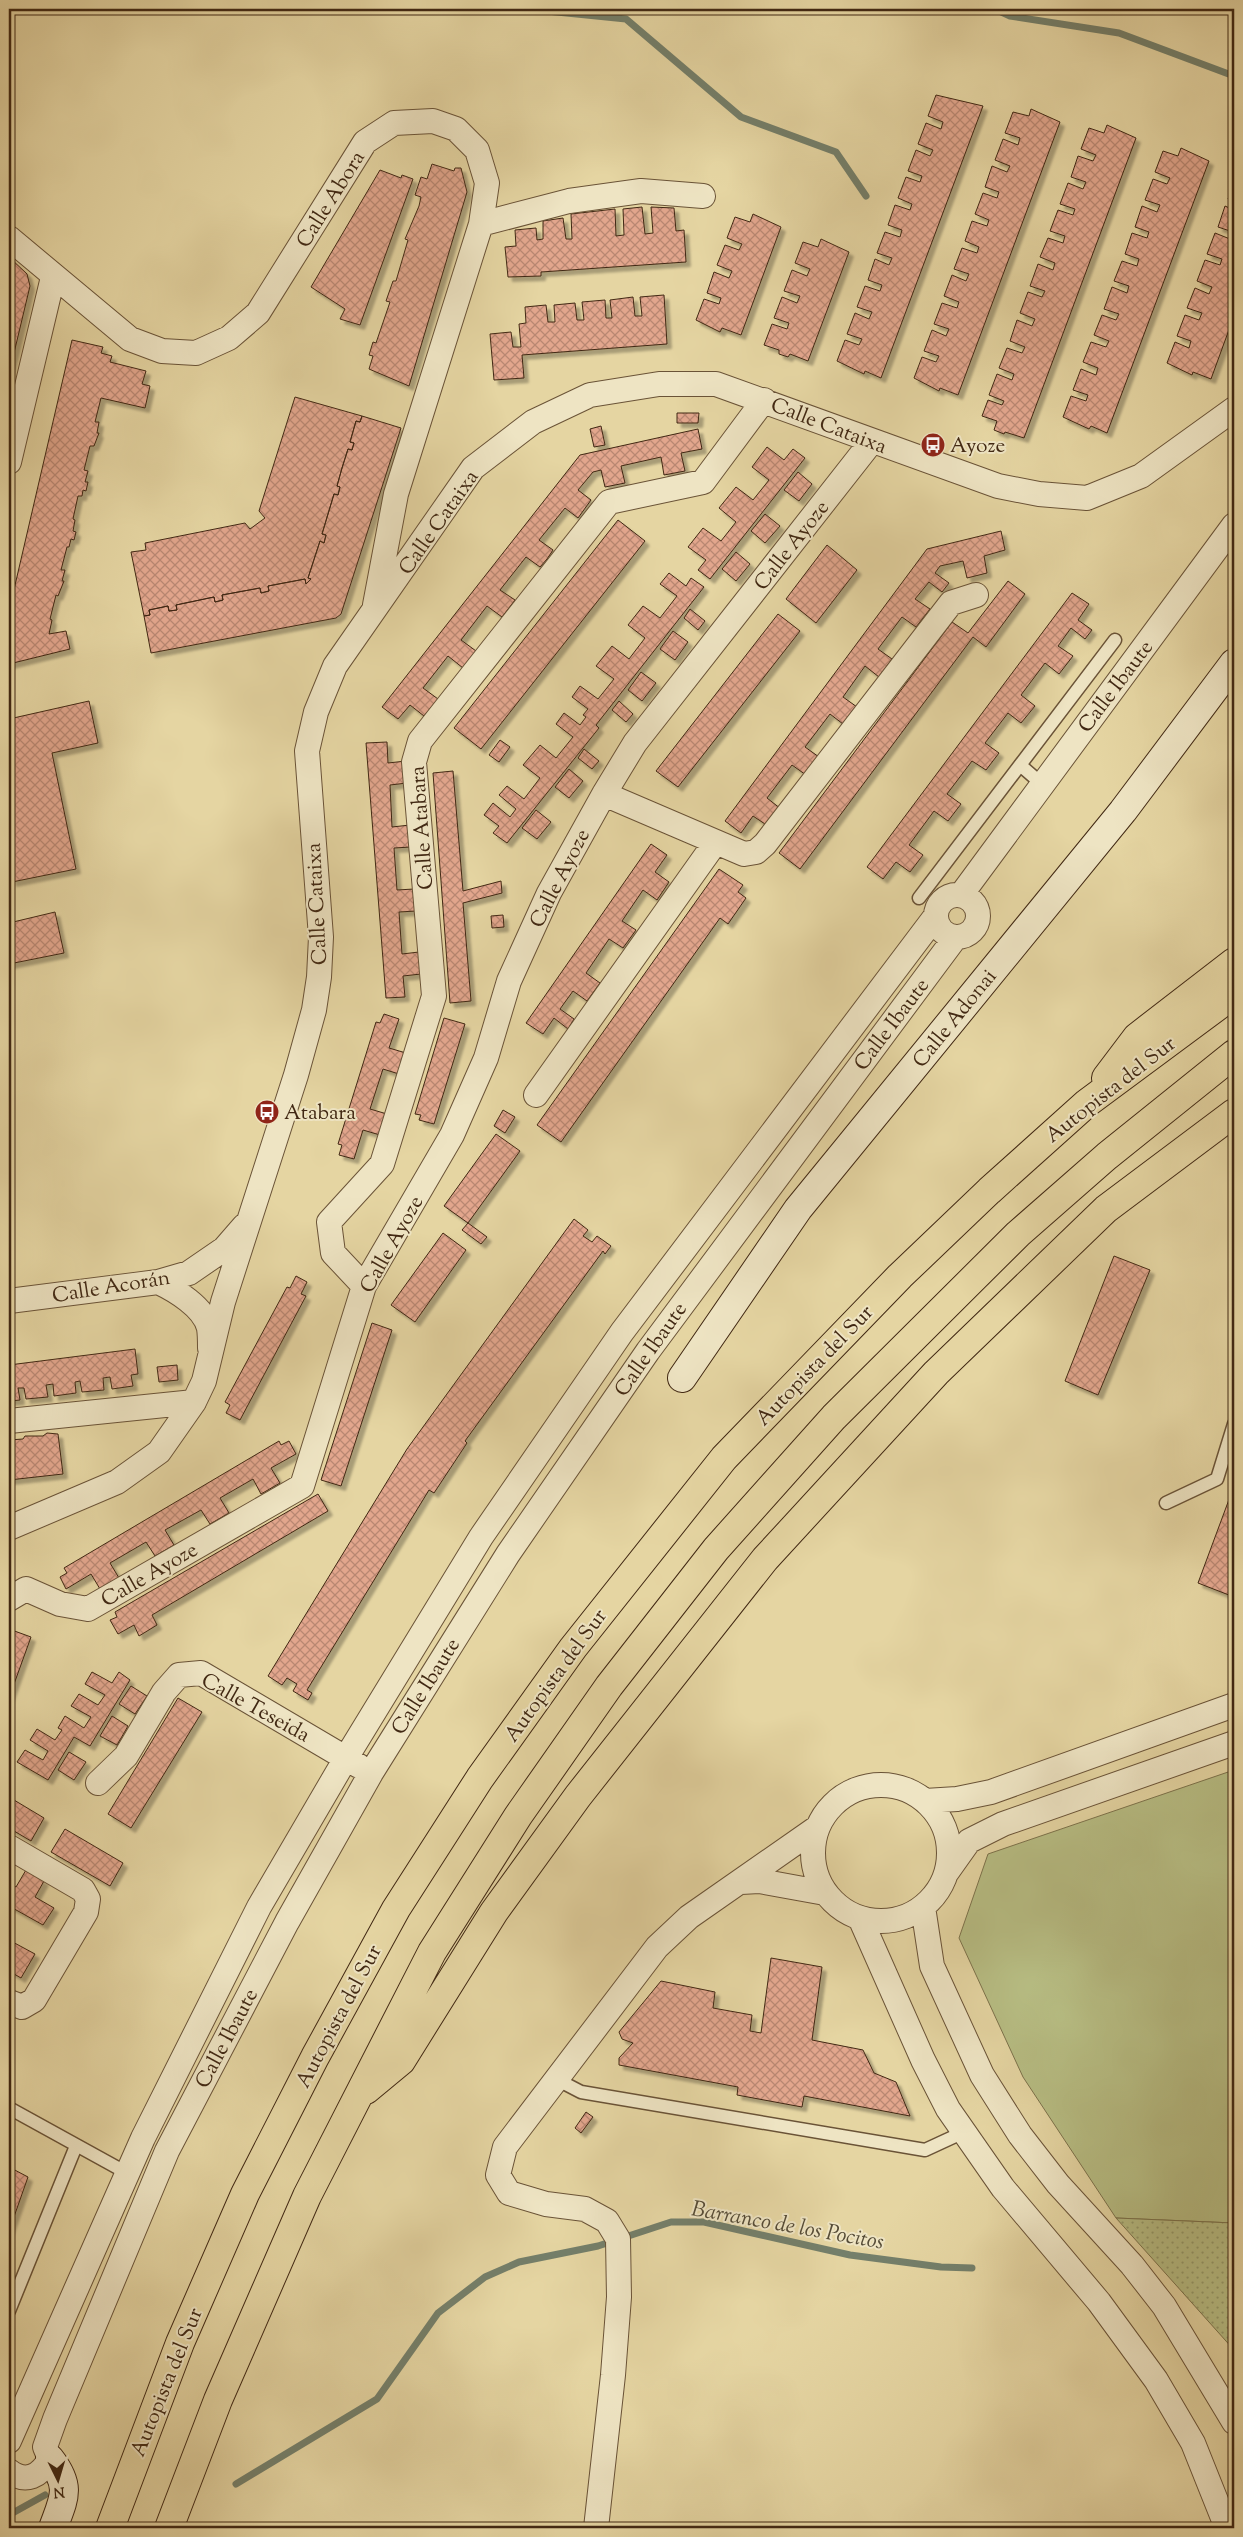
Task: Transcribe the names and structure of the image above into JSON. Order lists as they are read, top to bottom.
{
  "streets": {
    "highway": ["Autopista del Sur"],
    "street": [
      "Calle Abora",
      "Calle Cataixa",
      "Calle Ayoze",
      "Calle Ibaute",
      "Calle Atabara",
      "Calle Adonai",
      "Calle Acorán",
      "Calle Teseida"
    ]
  },
  "crossings": [
    ["Calle Abora", "Calle Cataixa"],
    ["Calle Cataixa", "Calle Ayoze"],
    ["Calle Cataixa", "Calle Atabara"],
    ["Calle Cataixa", "Calle Acorán"],
    ["Calle Ayoze", "Calle Atabara"],
    ["Calle Ibaute", "Calle Teseida"]
  ],
  "water": ["Barranco de los Pocitos"],
  "places": {
    "bus stop": ["Ayoze", "Atabara"]
  },
  "north": "bottom"
}
